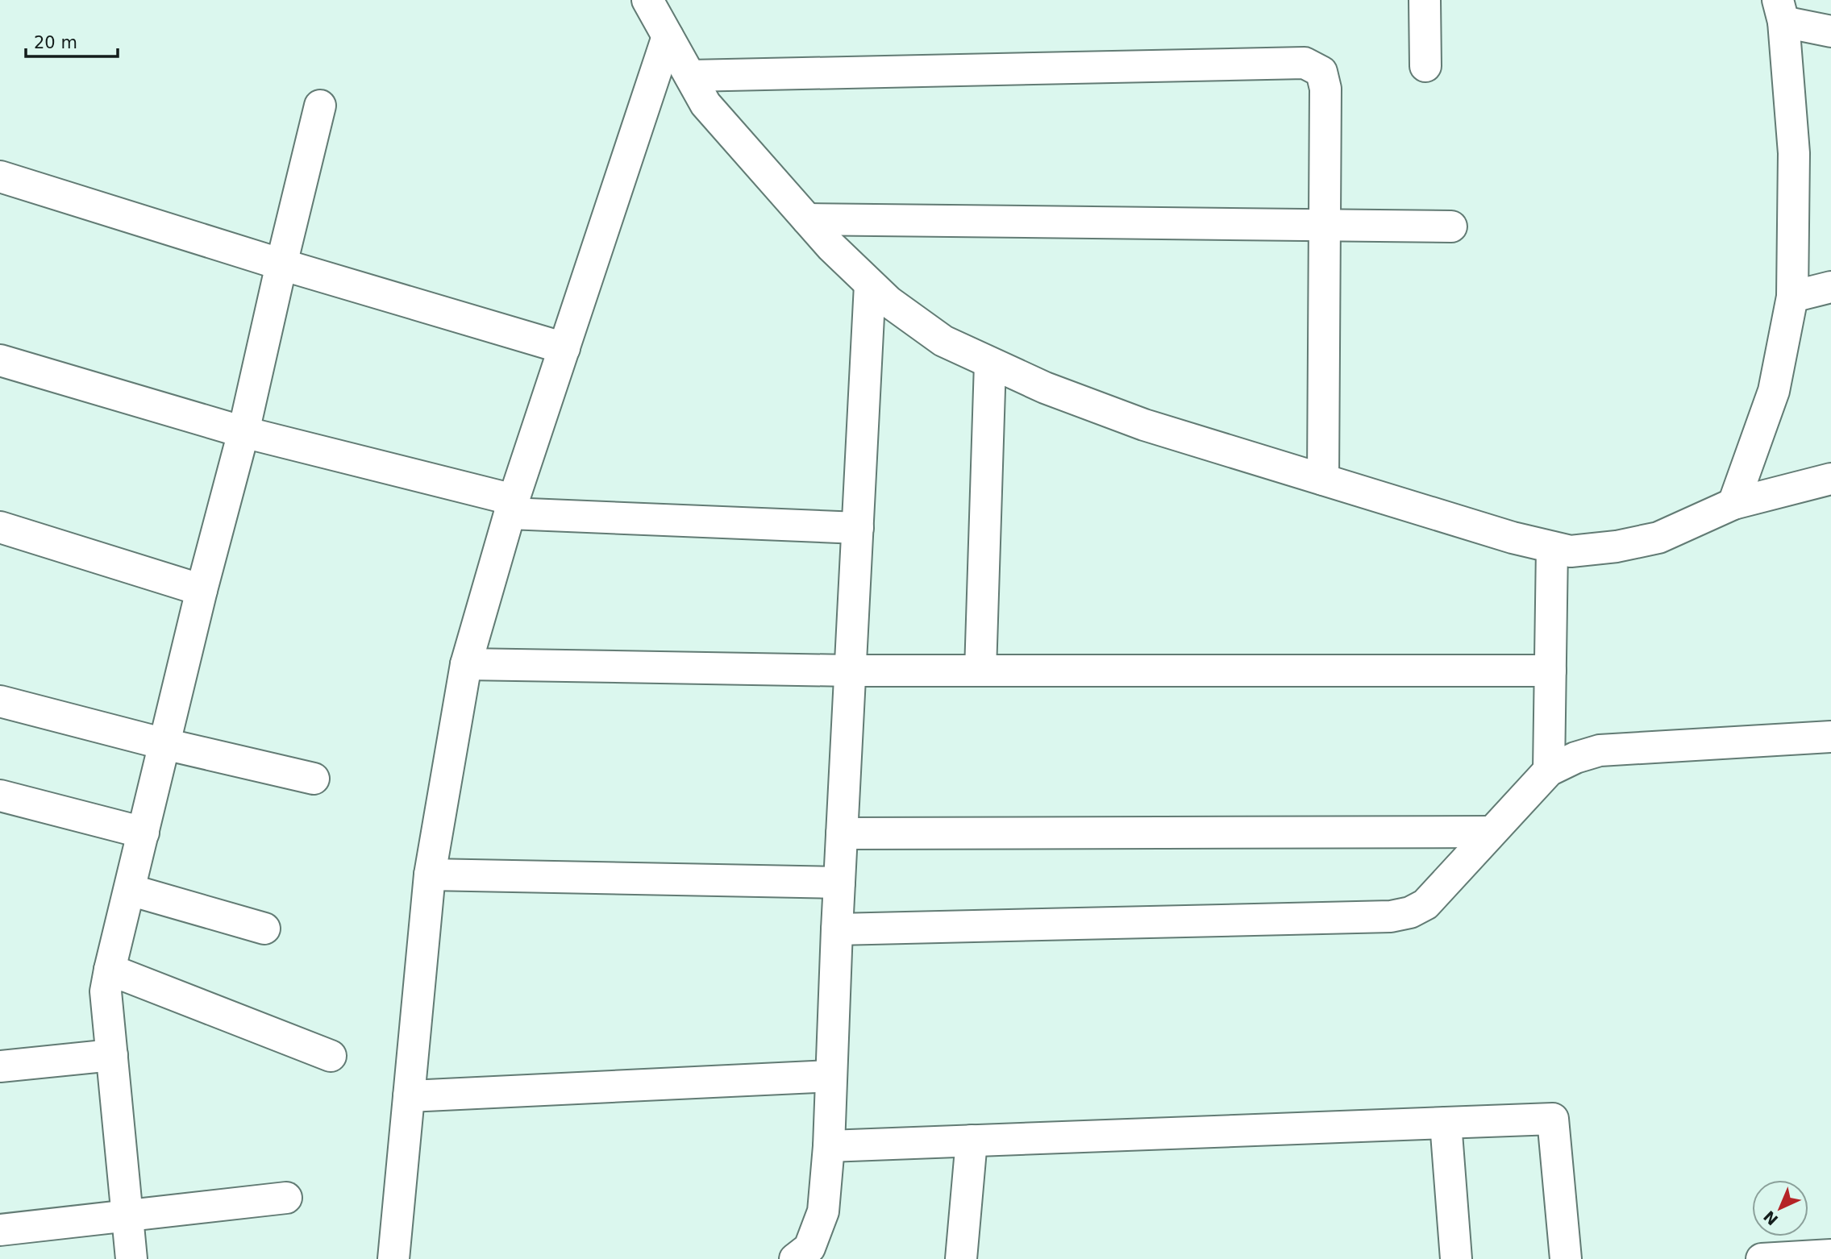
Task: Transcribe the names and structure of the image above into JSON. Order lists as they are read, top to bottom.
{
  "scale_bar": "20 m",
  "north": "bottom left"
}
